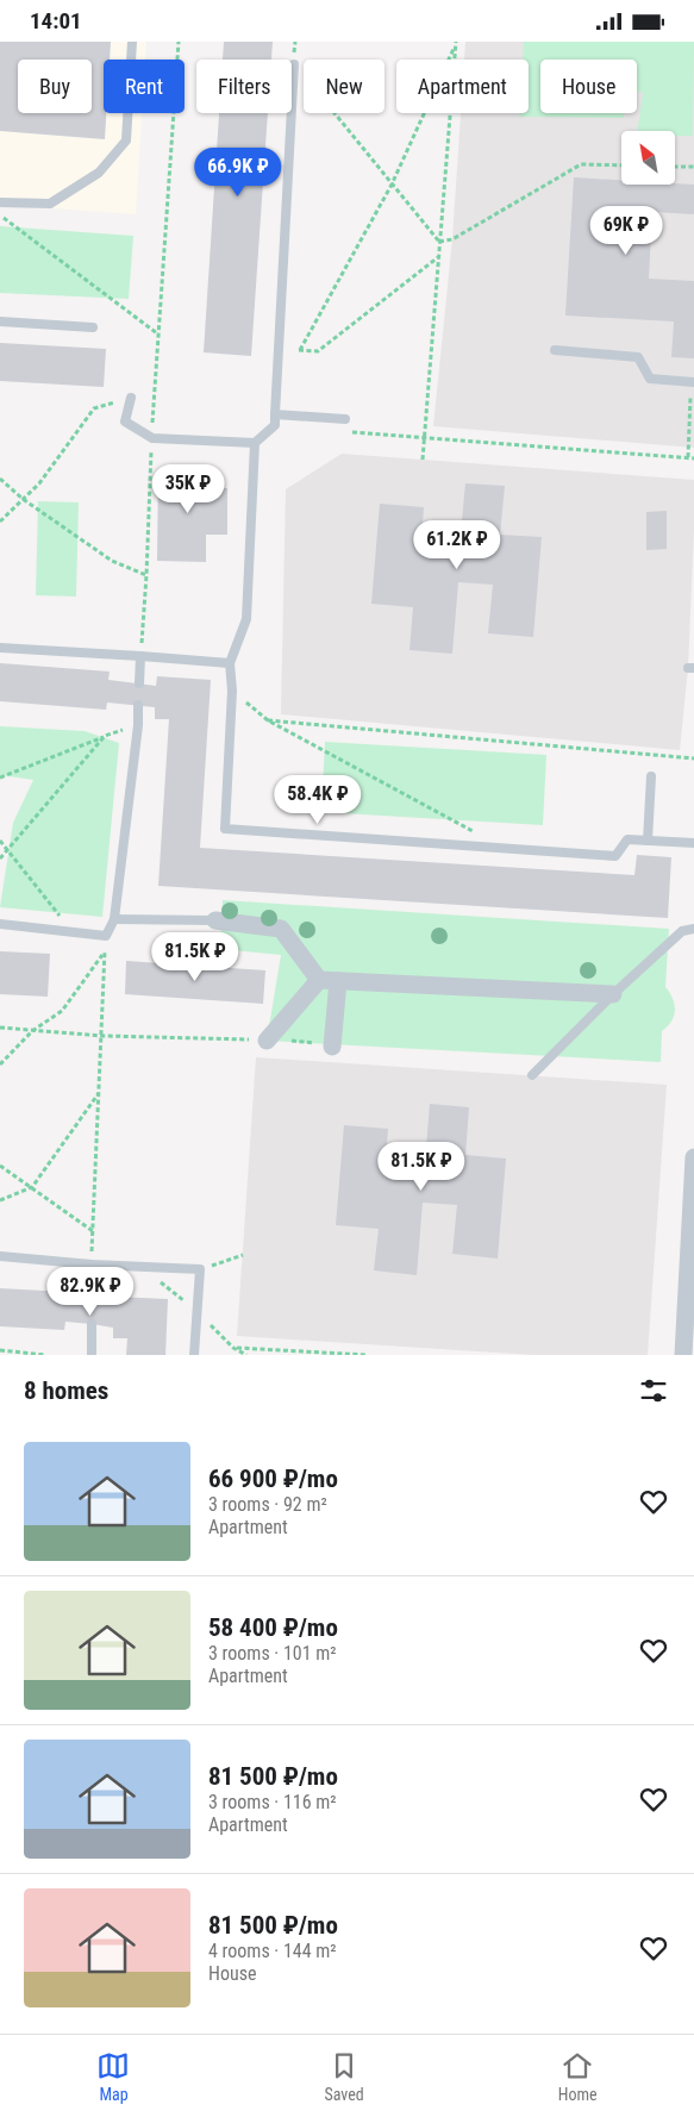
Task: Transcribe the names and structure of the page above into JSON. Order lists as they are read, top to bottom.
{
  "north": "top left",
  "page": {
    "status": "14:01",
    "chip": [
      "Buy",
      "Rent",
      "Filters",
      "New",
      "Apartment",
      "House"
    ],
    "price": [
      "66.9K ₽",
      "69K ₽",
      "35K ₽",
      "61.2K ₽",
      "58.4K ₽",
      "81.5K ₽",
      "81.5K ₽",
      "82.9K ₽"
    ],
    "heading": "8 homes",
    "list": [
      {
        "name": "66 900 ₽/mo",
        "note": "3 rooms · 92 m² · Apartment"
      },
      {
        "name": "58 400 ₽/mo",
        "note": "3 rooms · 101 m² · Apartment"
      },
      {
        "name": "81 500 ₽/mo",
        "note": "3 rooms · 116 m² · Apartment"
      },
      {
        "name": "81 500 ₽/mo",
        "note": "4 rooms · 144 m² · House"
      }
    ],
    "tabs": ["Map", "Saved", "Home"]
  }
}
